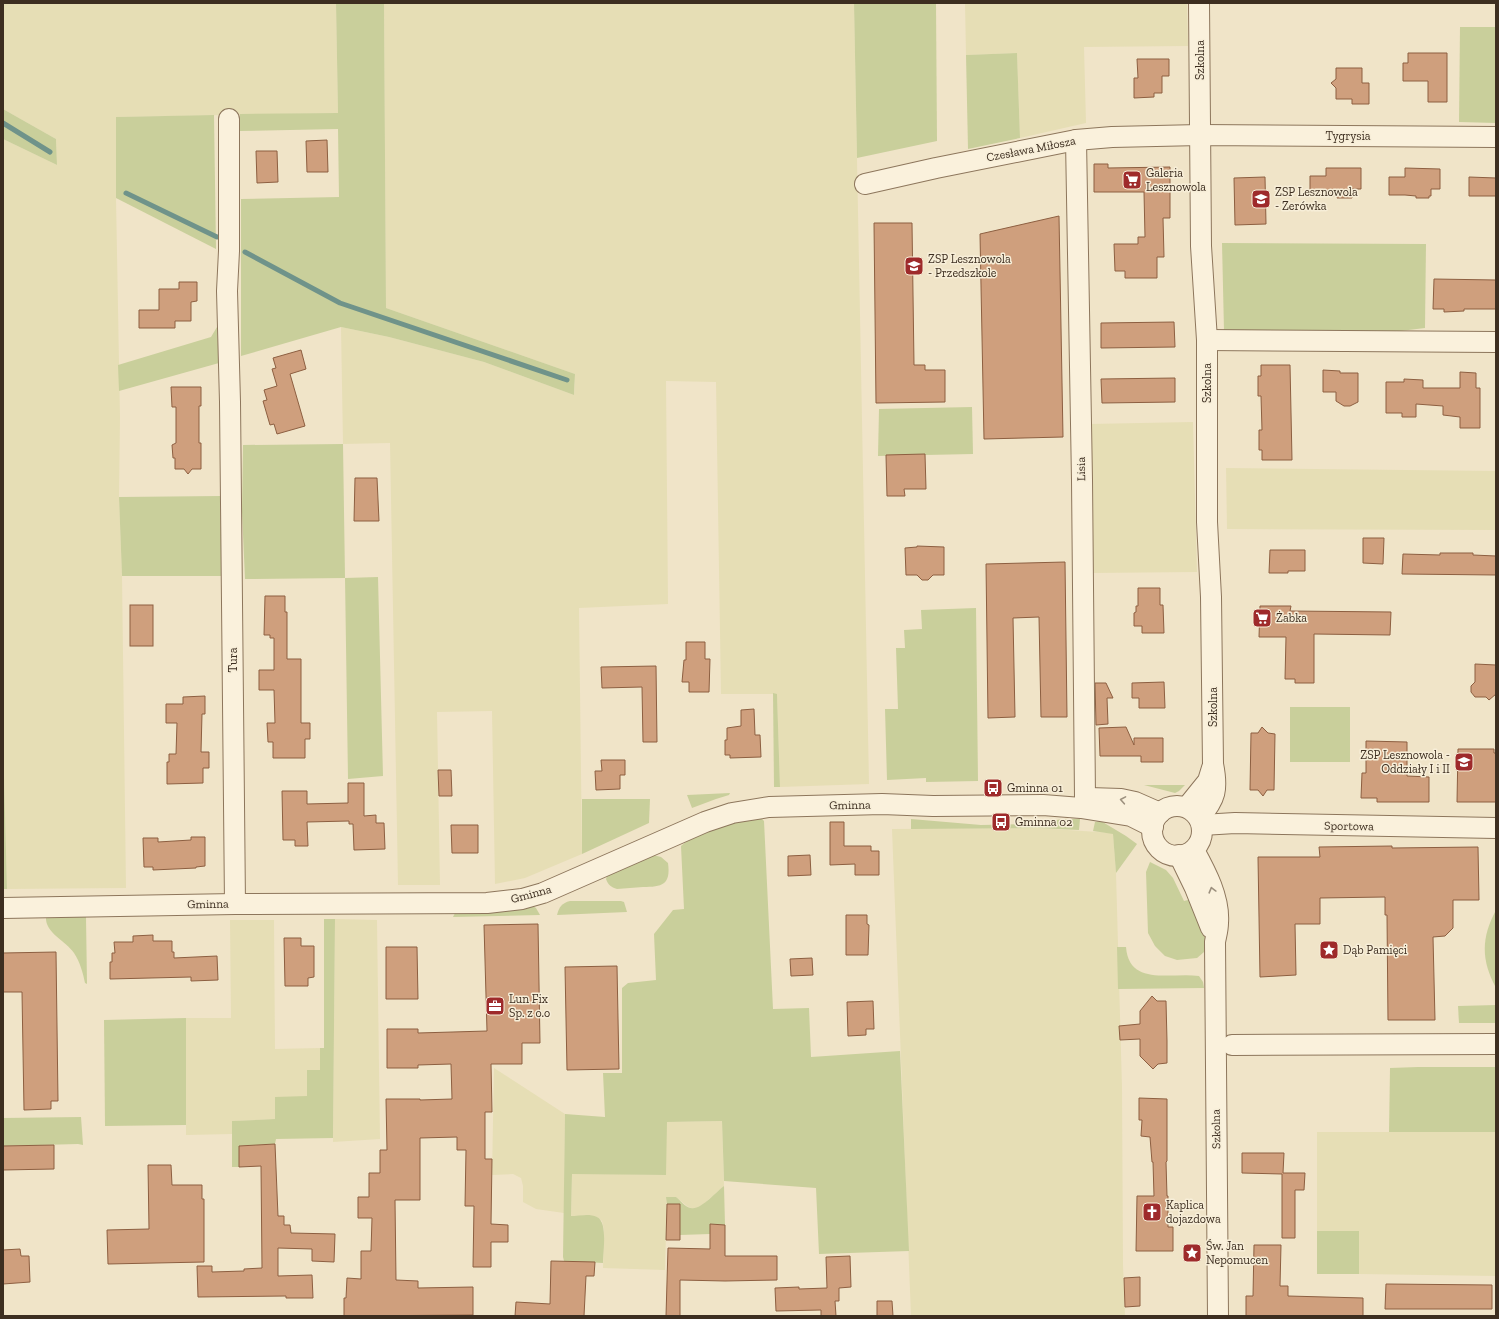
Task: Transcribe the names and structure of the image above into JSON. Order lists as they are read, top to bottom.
{
  "streets": {
    "street": [
      "Szkolna",
      "Tygrysia",
      "Czesława Miłosza",
      "Lisia",
      "Tura",
      "Gminna",
      "Sportowa"
    ]
  },
  "crossings": [
    ["Szkolna", "Tygrysia"],
    ["Szkolna", "Czesława Miłosza"],
    ["Szkolna", "Gminna"],
    ["Szkolna", "Sportowa"],
    ["Tygrysia", "Czesława Miłosza"],
    ["Czesława Miłosza", "Lisia"],
    ["Lisia", "Gminna"],
    ["Tura", "Gminna"],
    ["Gminna", "Sportowa"]
  ],
  "places": {
    "supermarket": ["Galeria Lesznowola", "Żabka"],
    "school or university": ["ZSP Lesznowola - Zerówka", "ZSP Lesznowola - Przedszkole", "ZSP Lesznowola - Oddziały I i II"],
    "bus stop": ["Gminna 01", "Gminna 02"],
    "place": ["Dąb Pamięci", "Św. Jan Nepomucen"],
    "office": ["Lun Fix Sp. z o.o"],
    "church": ["Kaplica dojazdowa"]
  }
}
